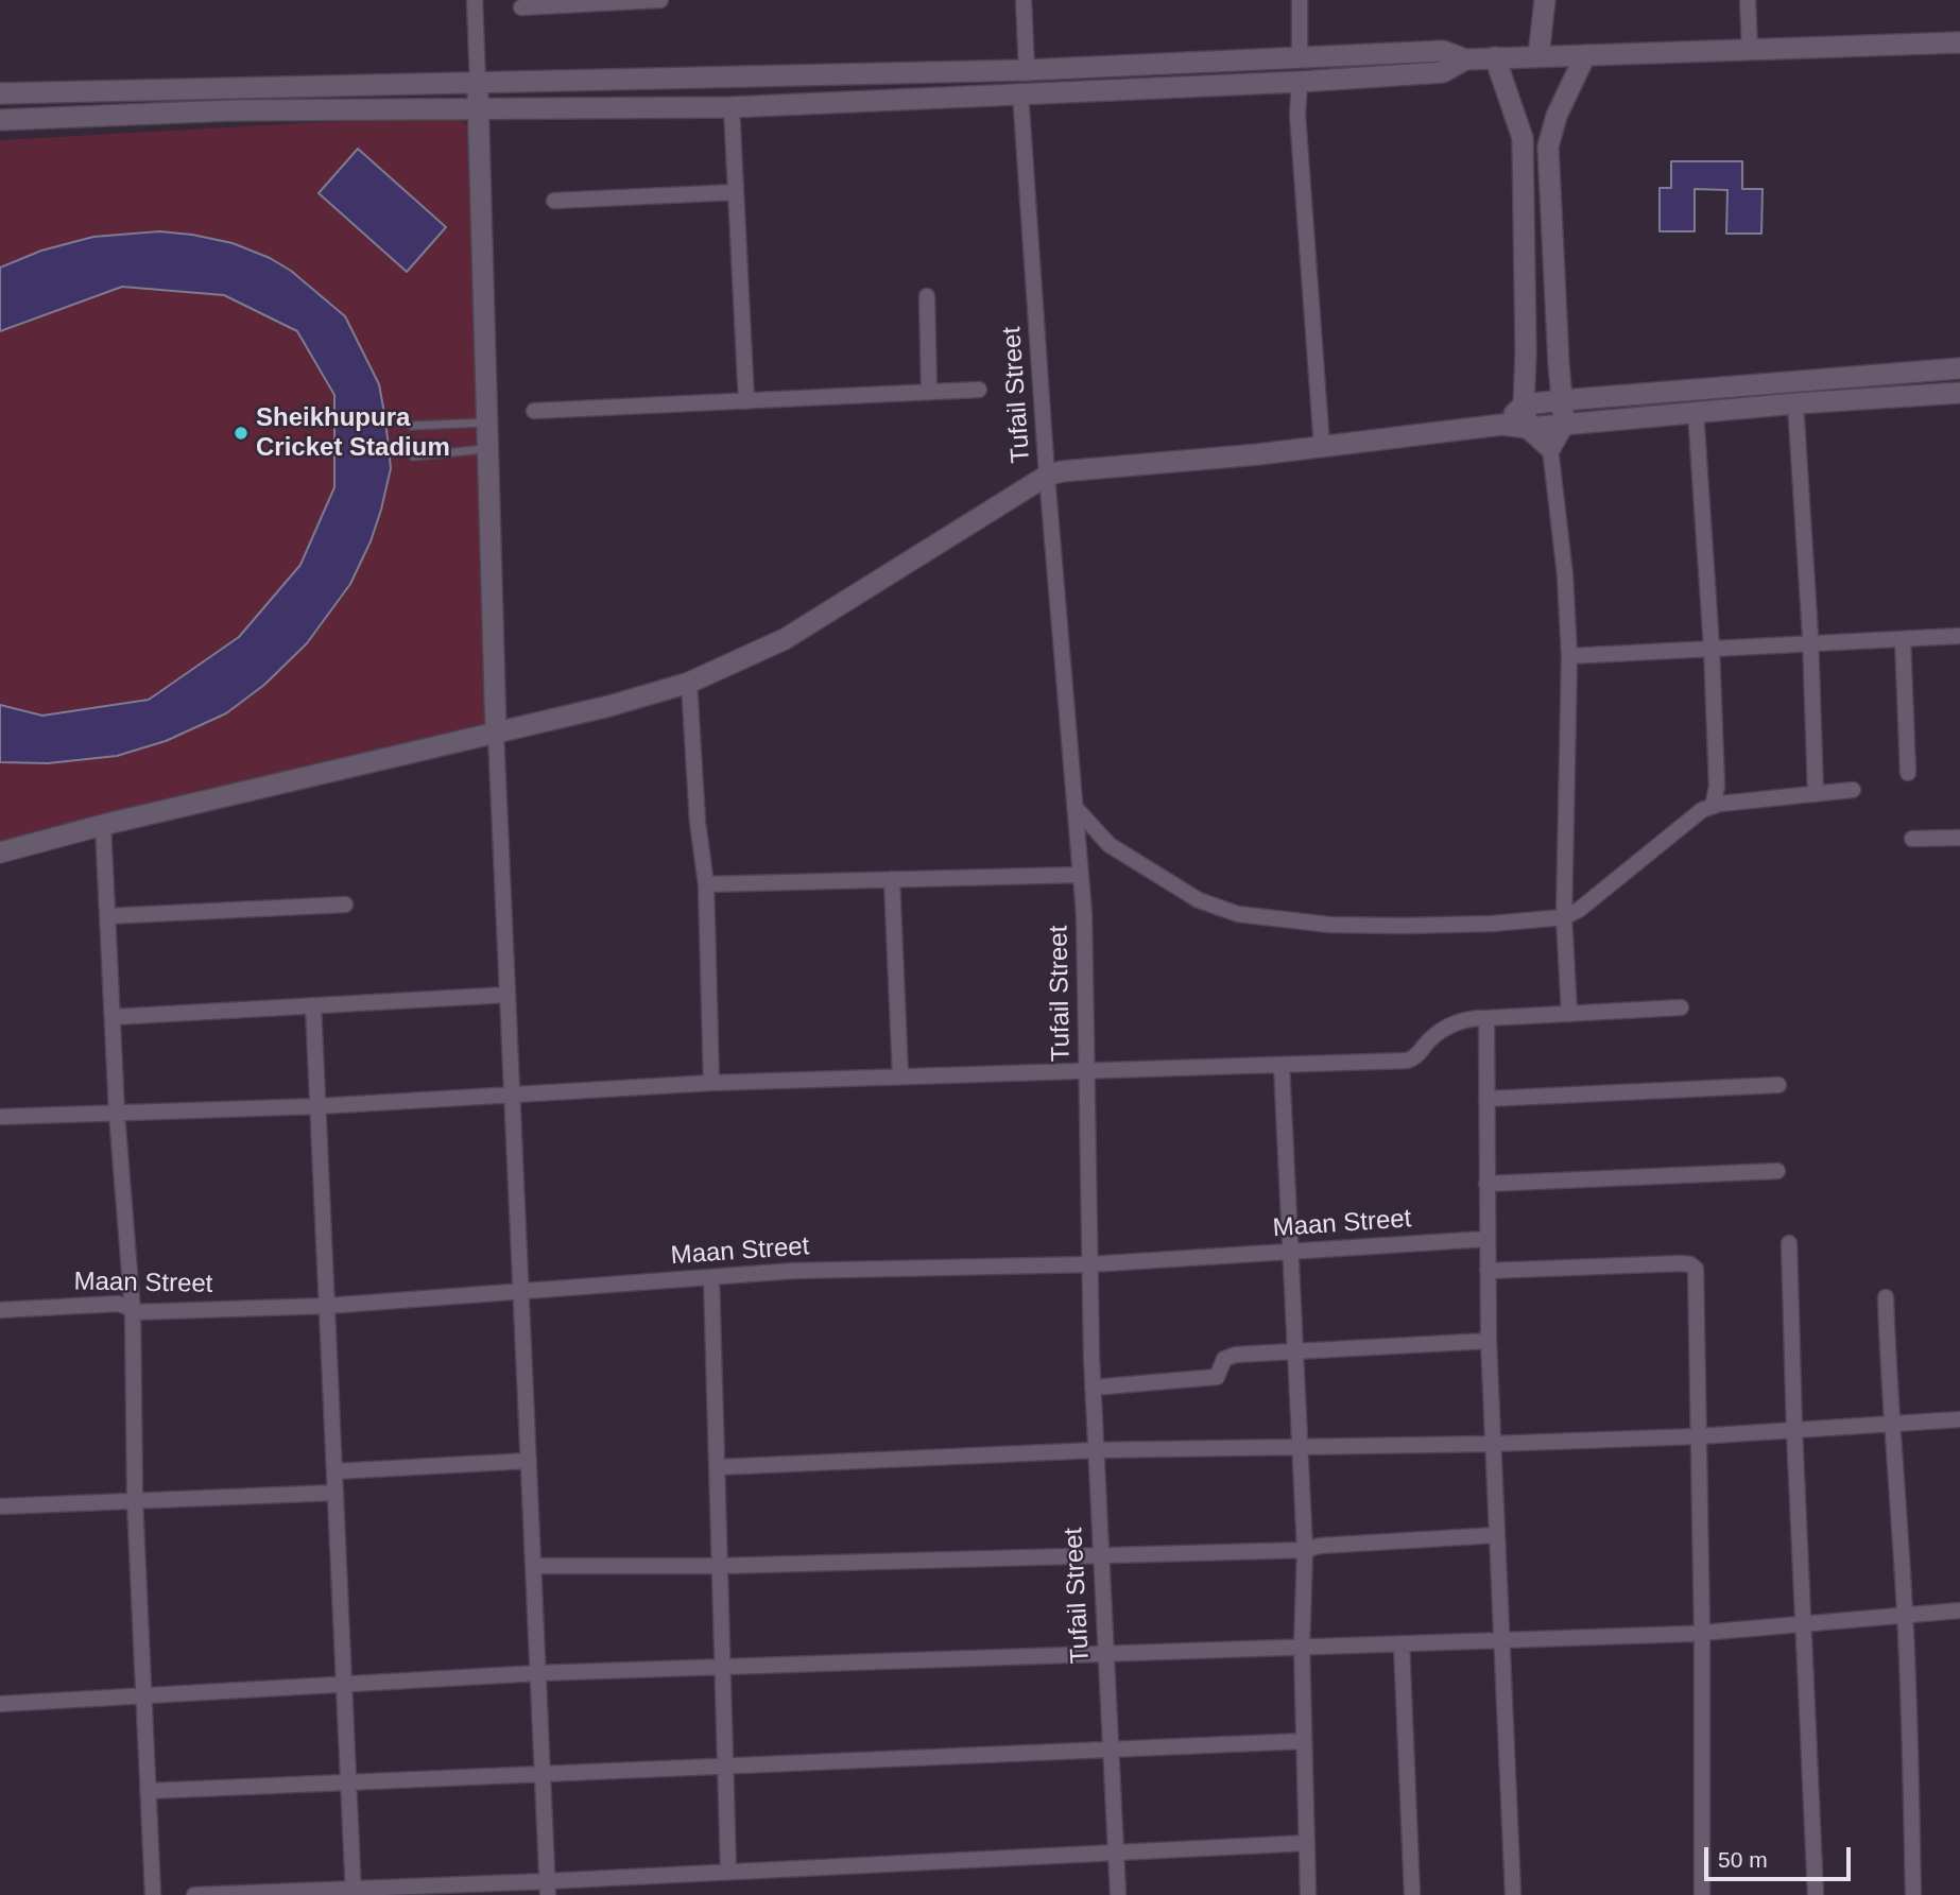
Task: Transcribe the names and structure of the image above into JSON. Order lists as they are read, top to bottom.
{
  "streets": {
    "street": ["Tufail Street", "Maan Street"]
  },
  "crossings": [
    ["Tufail Street", "Maan Street"]
  ],
  "places": ["Sheikhupura Cricket Stadium"],
  "scale_bar": "50 m"
}
